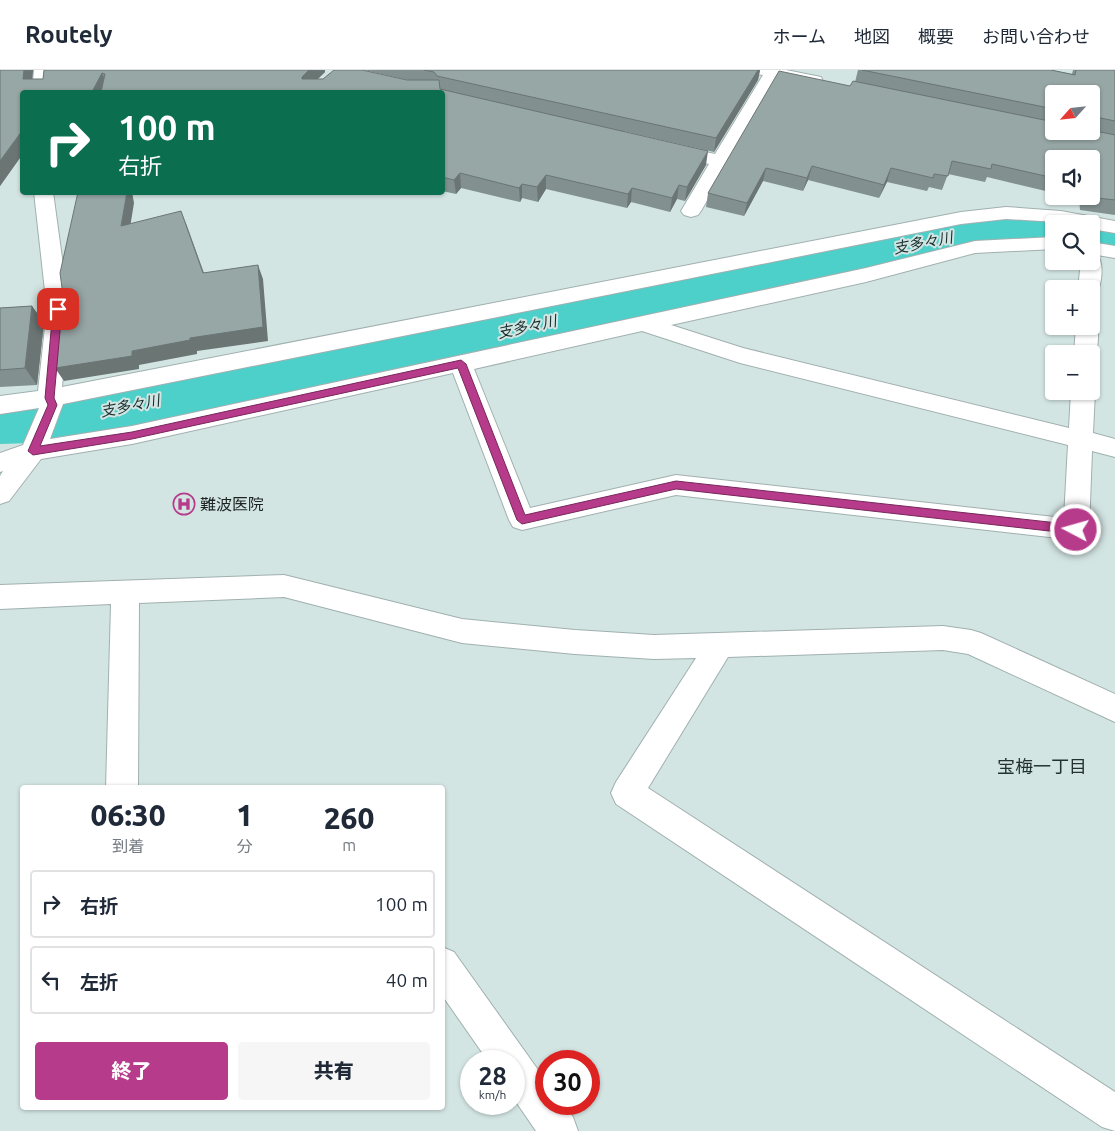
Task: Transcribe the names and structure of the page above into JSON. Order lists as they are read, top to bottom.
{
  "districts": ["宝梅一丁目"],
  "water": ["支多々川"],
  "places": {
    "hospital": ["難波医院"]
  },
  "north": "bottom left",
  "page": {
    "header": "Routely",
    "nav": [
      "ホーム",
      "地図",
      "概要",
      "お問い合わせ"
    ],
    "map_buttons": ["+", "−"],
    "turn": ["100 m", "右折"],
    "eta": [
      "06:30",
      "到着",
      "1",
      "分",
      "260",
      "m"
    ],
    "list": [
      {
        "name": "右折",
        "value": "100 m"
      },
      {
        "name": "左折",
        "value": "40 m"
      }
    ],
    "buttons": ["終了", "共有"],
    "speed": "28 km/h",
    "limit": "30"
  }
}
